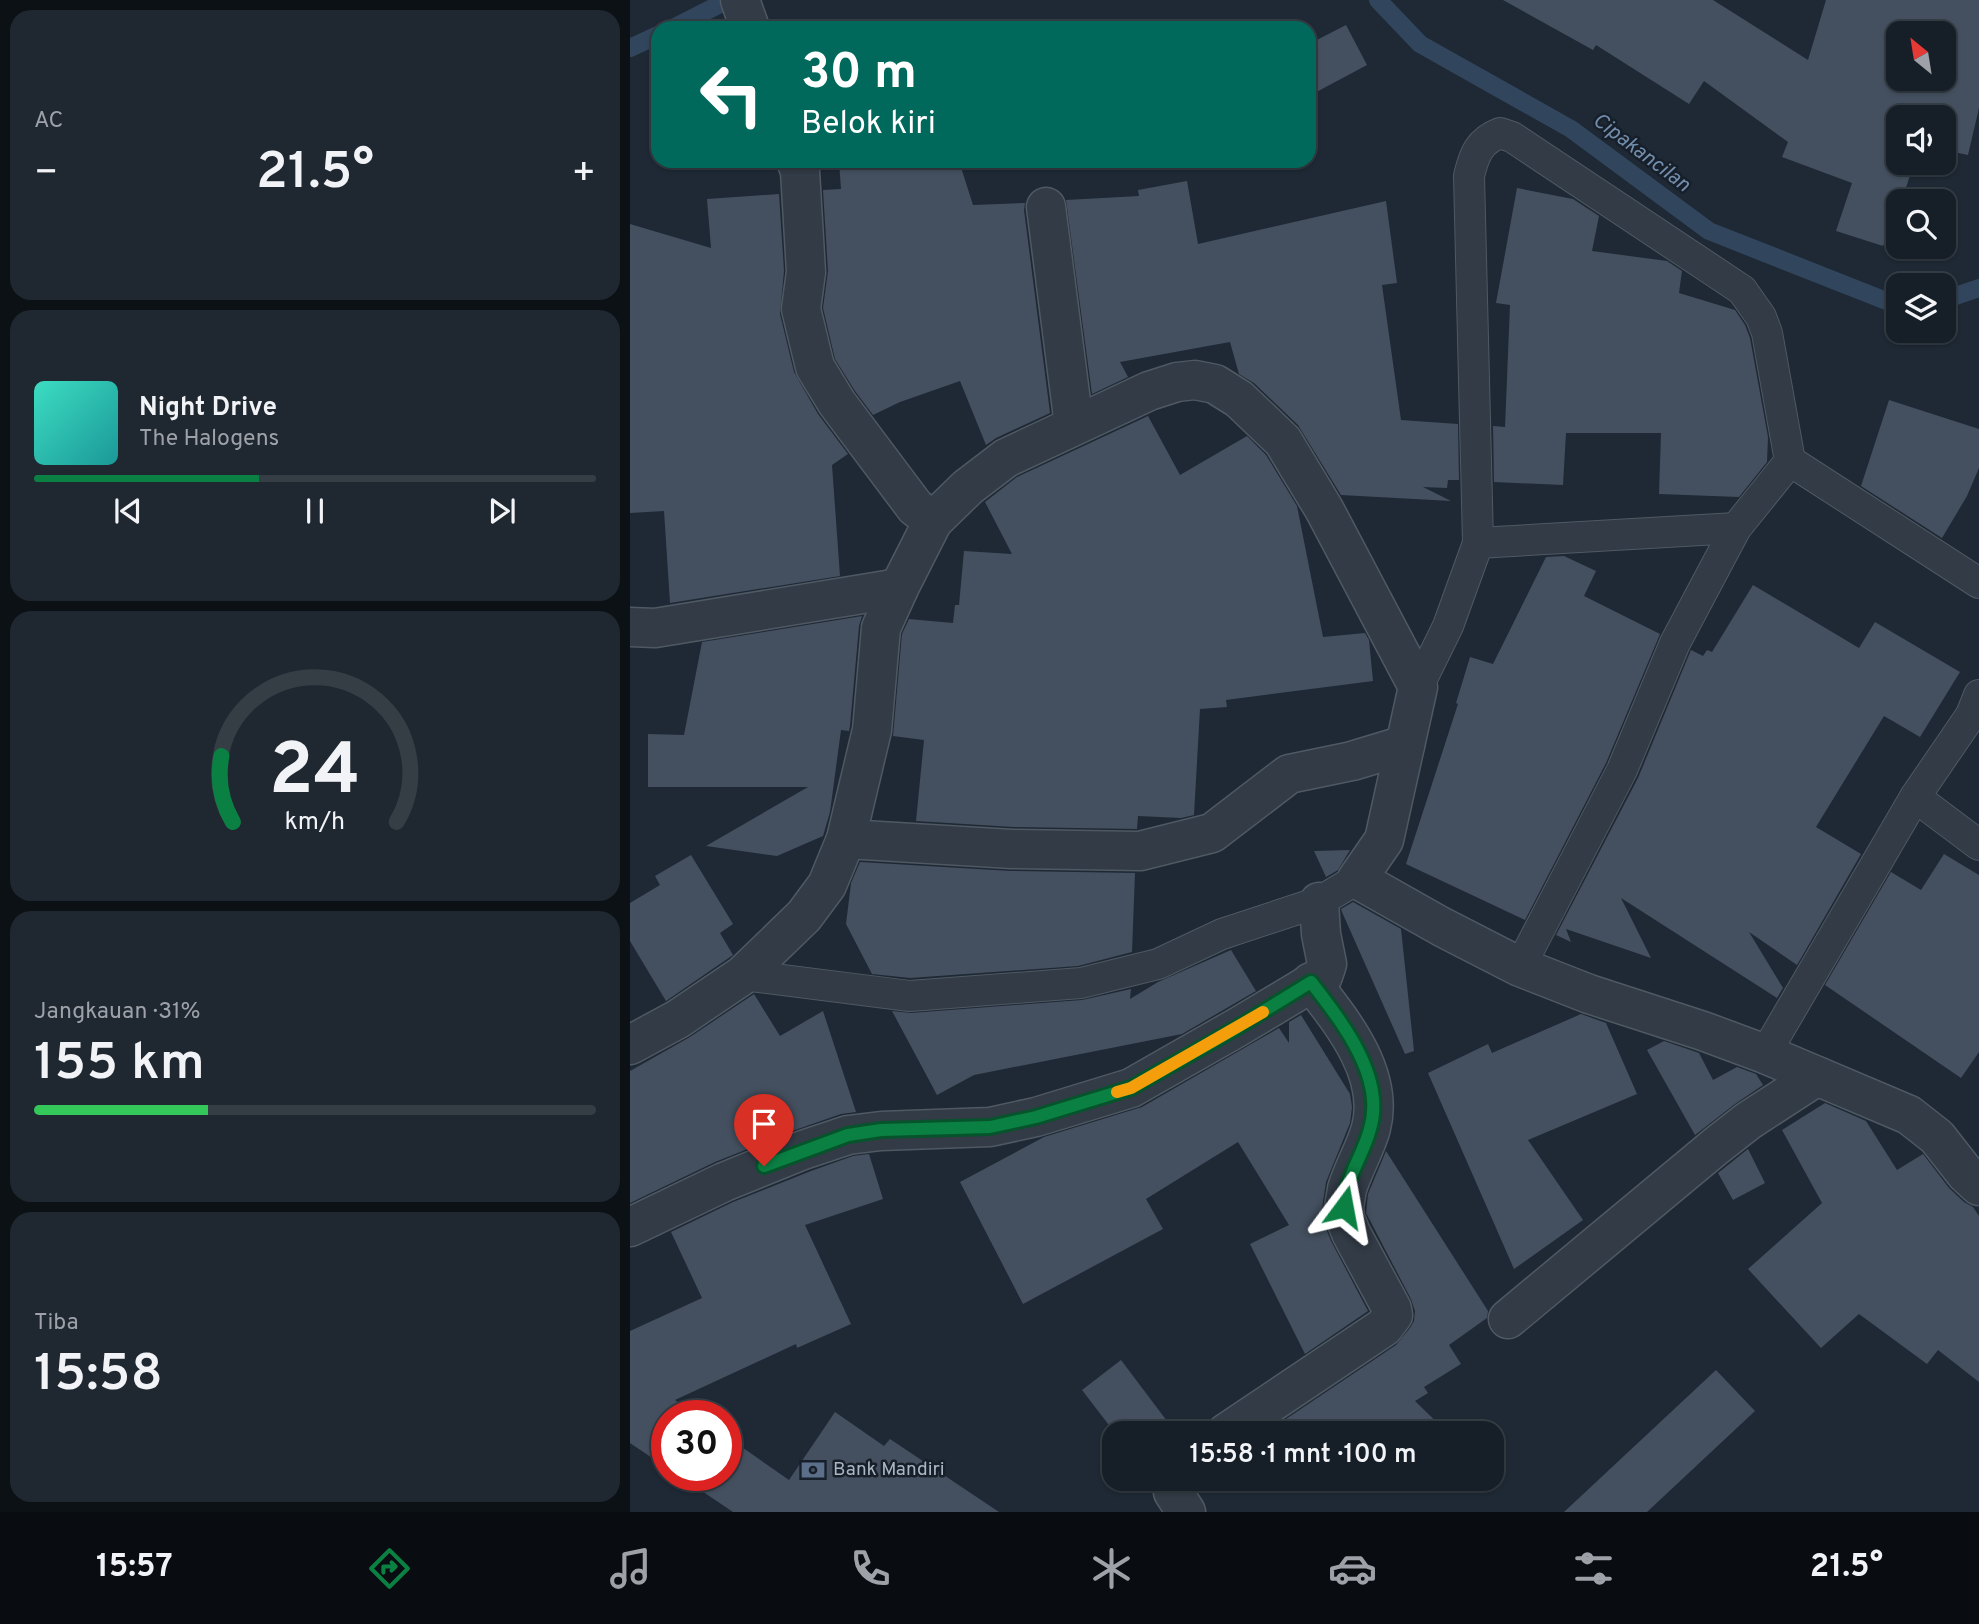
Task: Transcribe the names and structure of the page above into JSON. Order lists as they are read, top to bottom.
{
  "water": ["Cipakancilan"],
  "places": {
    "bank": ["Bank Mandiri"]
  },
  "north": "top left",
  "page": {
    "tile": [
      "AC",
      ["Jangkauan · 31%", "155 km"],
      ["Tiba", "15:58"]
    ],
    "turn": ["30 m", "Belok kiri"],
    "heat": ["−", "21.5°", "+"],
    "song": ["Night Drive", "The Halogens"],
    "limit": "30",
    "trip": "15:58 · 1 mnt · 100 m",
    "tabs": ["15:57", "21.5°"],
    "gauge": ["24", "km/h"]
  }
}
